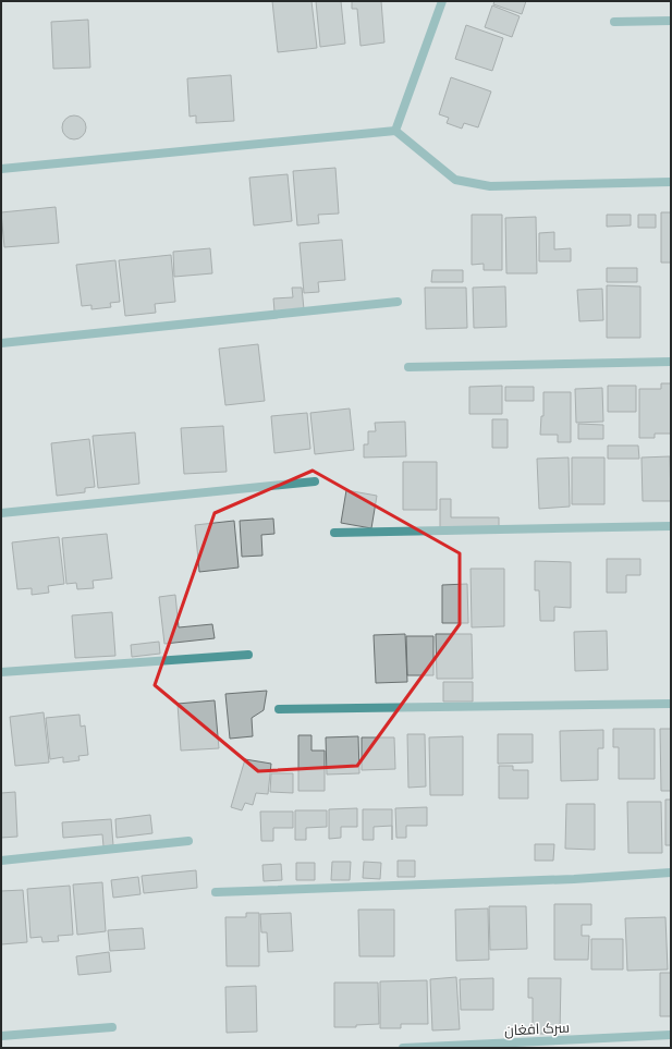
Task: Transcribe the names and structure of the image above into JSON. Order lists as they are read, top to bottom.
{
  "streets": {
    "street": ["سرک افغان"]
  }
}
